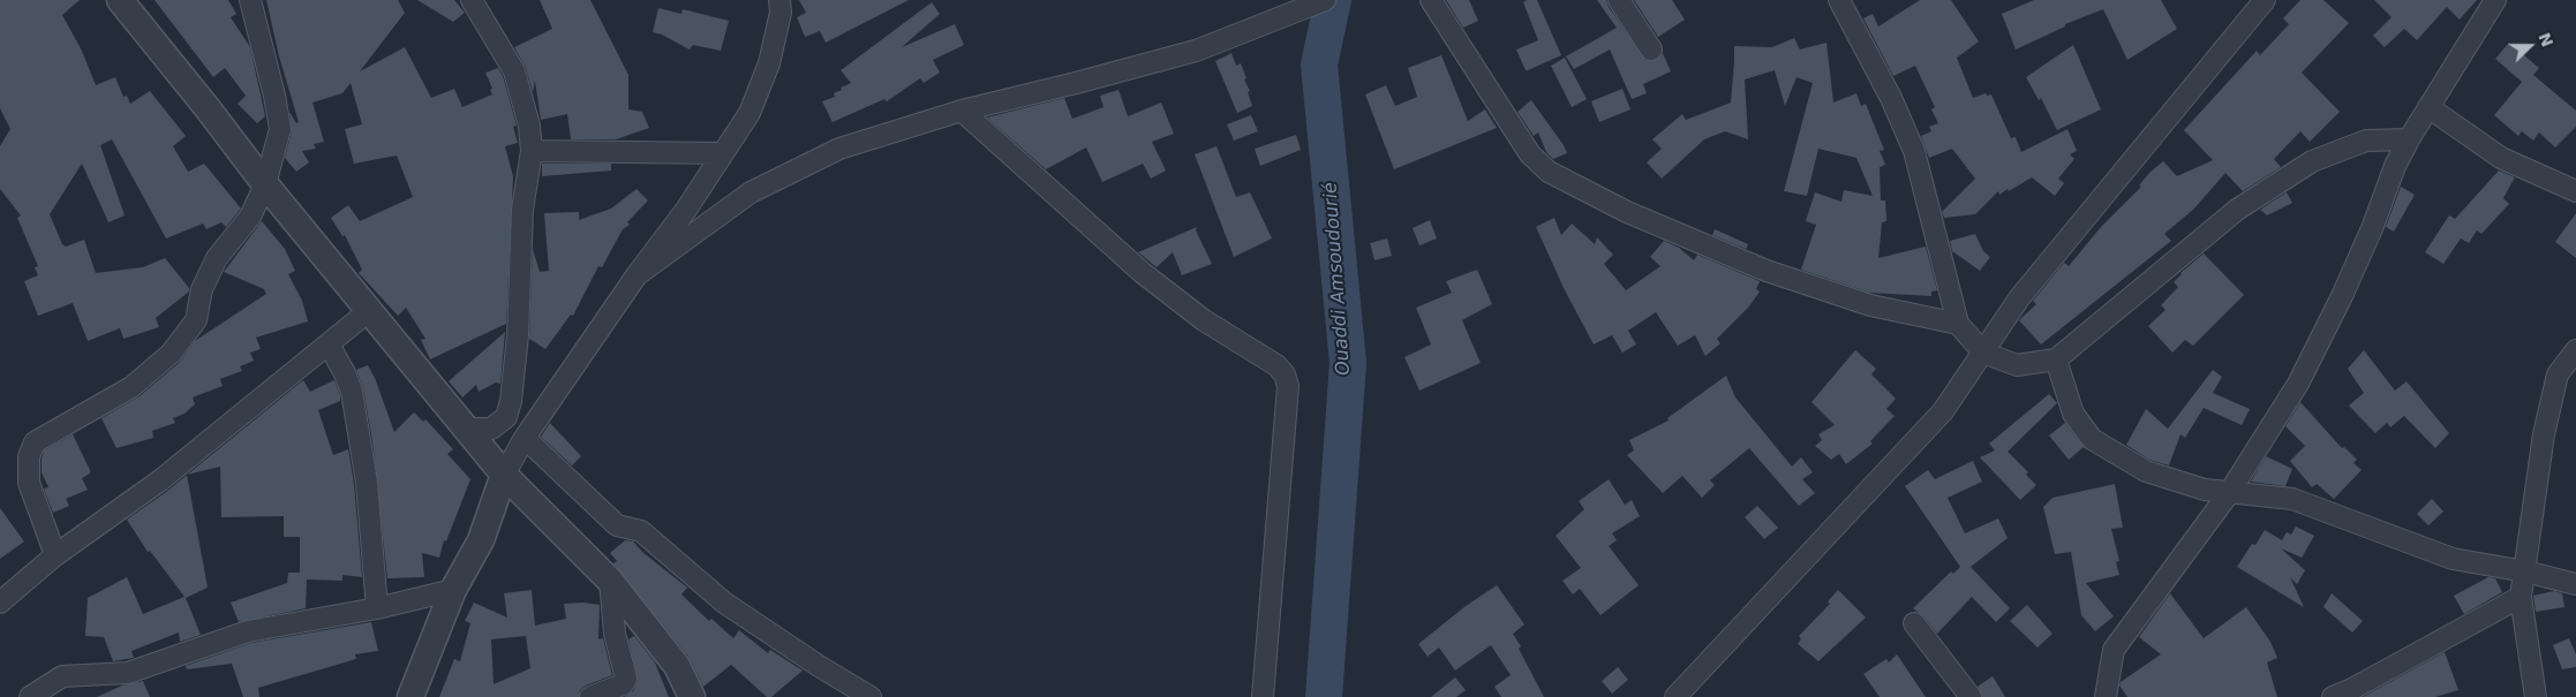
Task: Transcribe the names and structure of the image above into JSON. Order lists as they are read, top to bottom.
{
  "water": ["Ouaddi Amsoudourié"],
  "north": "right"
}
